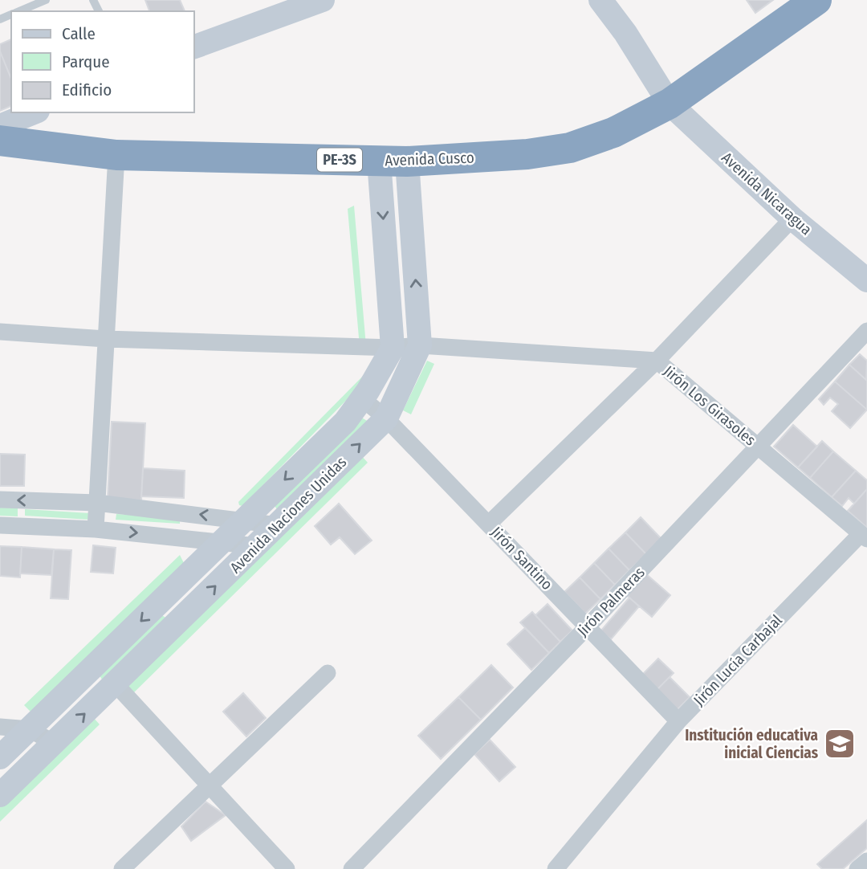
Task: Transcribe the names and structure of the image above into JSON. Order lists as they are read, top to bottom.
{
  "streets": {
    "highway": ["Avenida Cusco", "PE-3S"],
    "street": [
      "Avenida Nicaragua",
      "Jirón Los Girasoles",
      "Avenida Naciones Unidas",
      "Jirón Santino",
      "Jirón Palmeras",
      "Jirón Lucía Carbajal"
    ]
  },
  "crossings": [
    ["Avenida Cusco", "Avenida Nicaragua"],
    ["Avenida Cusco", "Avenida Naciones Unidas"],
    ["Jirón Los Girasoles", "Avenida Naciones Unidas"],
    ["Jirón Los Girasoles", "Jirón Palmeras"],
    ["Jirón Los Girasoles", "Jirón Lucía Carbajal"],
    ["Avenida Naciones Unidas", "Jirón Santino"],
    ["Jirón Santino", "Jirón Palmeras"],
    ["Jirón Santino", "Jirón Lucía Carbajal"]
  ],
  "places": {
    "school or university": ["Institución educativa inicial Ciencias"]
  },
  "legend": ["Calle", "Parque", "Edificio"]
}
